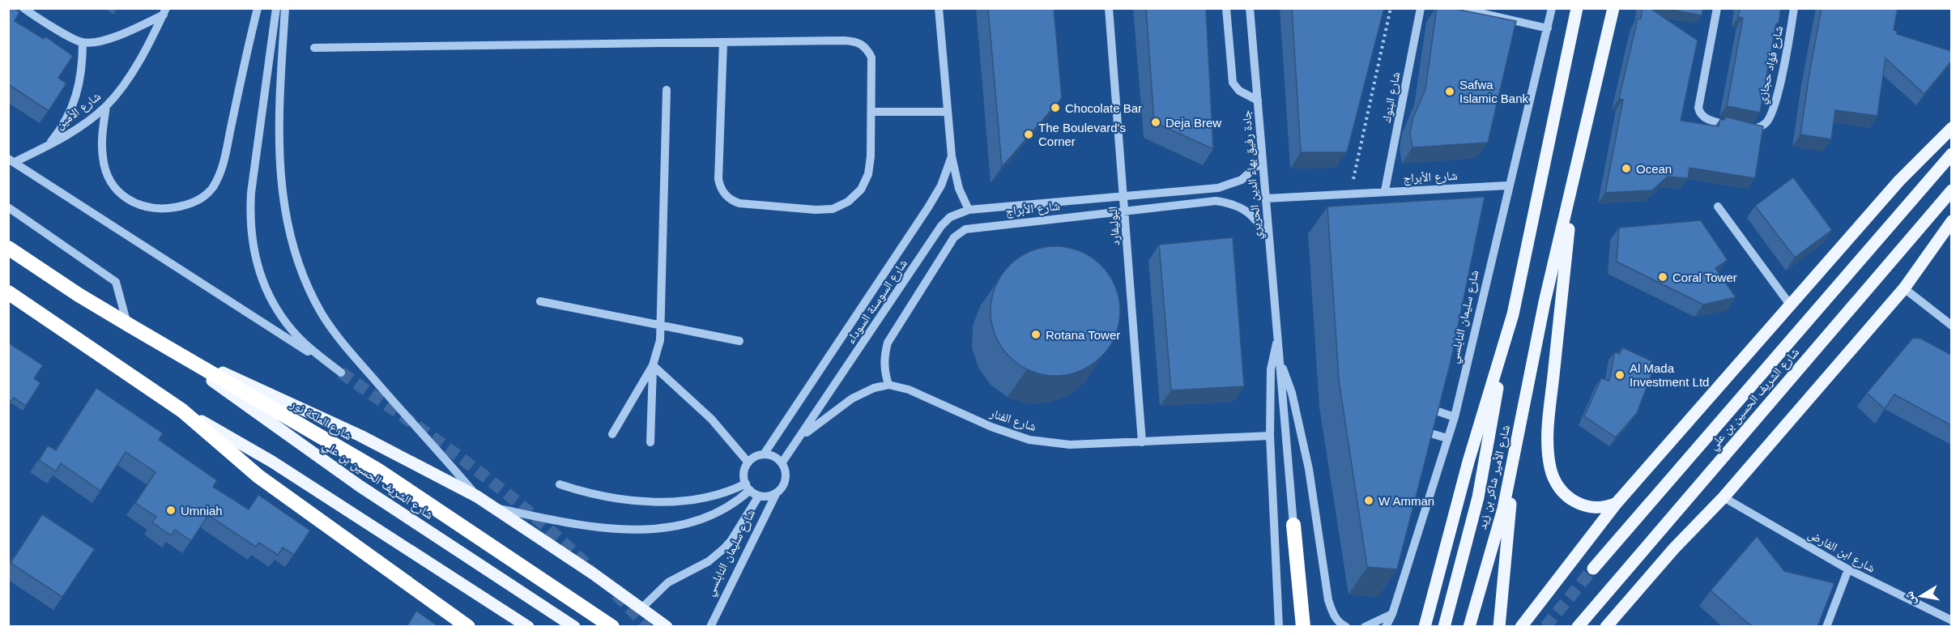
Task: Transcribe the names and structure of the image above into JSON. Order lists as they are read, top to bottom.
{
  "streets": {
    "highway": ["شارع الملكة نور"],
    "main road": ["شارع الشريف الحسين بن علي", "شارع الأمير شاكر بن زيد"],
    "street": [
      "شارع فؤاد حجازي",
      "شارع البنوك",
      "شارع الأمين",
      "جادة رفيق بهاء الدين الحريري",
      "شارع الأبراج",
      "البوليفارد",
      "شارع السوسنة السوداء",
      "شارع سليمان النابلسي",
      "شارع الفنار",
      "شارع ابن الفارض"
    ]
  },
  "crossings": [
    ["شارع البنوك", "شارع الأبراج"],
    ["جادة رفيق بهاء الدين الحريري", "شارع الأبراج"],
    ["جادة رفيق بهاء الدين الحريري", "شارع الفنار"],
    ["شارع الأبراج", "البوليفارد"],
    ["شارع الأبراج", "شارع السوسنة السوداء"],
    ["شارع الأبراج", "شارع سليمان النابلسي"],
    ["شارع الأبراج", "شارع الفنار"],
    ["البوليفارد", "شارع الفنار"],
    ["شارع السوسنة السوداء", "شارع سليمان النابلسي"],
    ["شارع الشريف الحسين بن علي", "شارع الملكة نور"]
  ],
  "places": [
    "Safwa Islamic Bank",
    "Chocolate Bar",
    "Deja Brew",
    "The Boulevard's Corner",
    "Ocean",
    "Coral Tower",
    "Rotana Tower",
    "Al Mada Investment Ltd",
    "W Amman",
    "Umniah"
  ],
  "north": "left"
}
